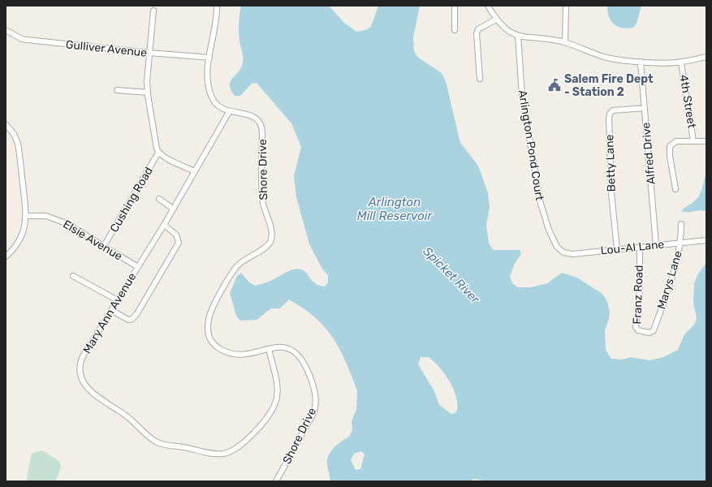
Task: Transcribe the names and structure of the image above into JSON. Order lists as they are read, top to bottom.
{
  "streets": {
    "street": [
      "Gulliver Avenue",
      "4th Street",
      "Arlington Pond Court",
      "Alfred Drive",
      "Betty Lane",
      "Shore Drive",
      "Cushing Road",
      "Elsie Avenue",
      "Lou-Al Lane",
      "Marys Lane",
      "Franz Road",
      "Mary Ann Avenue"
    ]
  },
  "crossings": [
    ["Gulliver Avenue", "Shore Drive"],
    ["Arlington Pond Court", "Lou-Al Lane"],
    ["Alfred Drive", "Betty Lane"],
    ["Alfred Drive", "Lou-Al Lane"],
    ["Betty Lane", "Lou-Al Lane"],
    ["Shore Drive", "Mary Ann Avenue"],
    ["Cushing Road", "Elsie Avenue"],
    ["Elsie Avenue", "Mary Ann Avenue"],
    ["Lou-Al Lane", "Marys Lane"],
    ["Lou-Al Lane", "Franz Road"],
    ["Marys Lane", "Franz Road"]
  ],
  "water": ["Arlington Mill Reservoir", "Spicket River"],
  "places": {
    "public building": ["Salem Fire Dept - Station 2"]
  }
}
